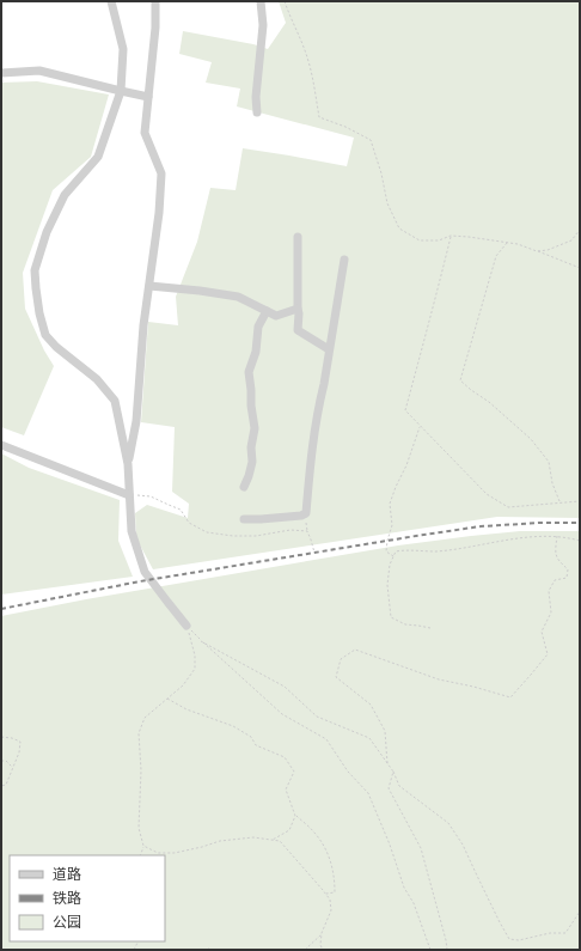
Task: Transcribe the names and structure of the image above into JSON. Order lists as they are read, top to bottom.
{
  "legend": ["道路", "铁路", "公园"]
}
